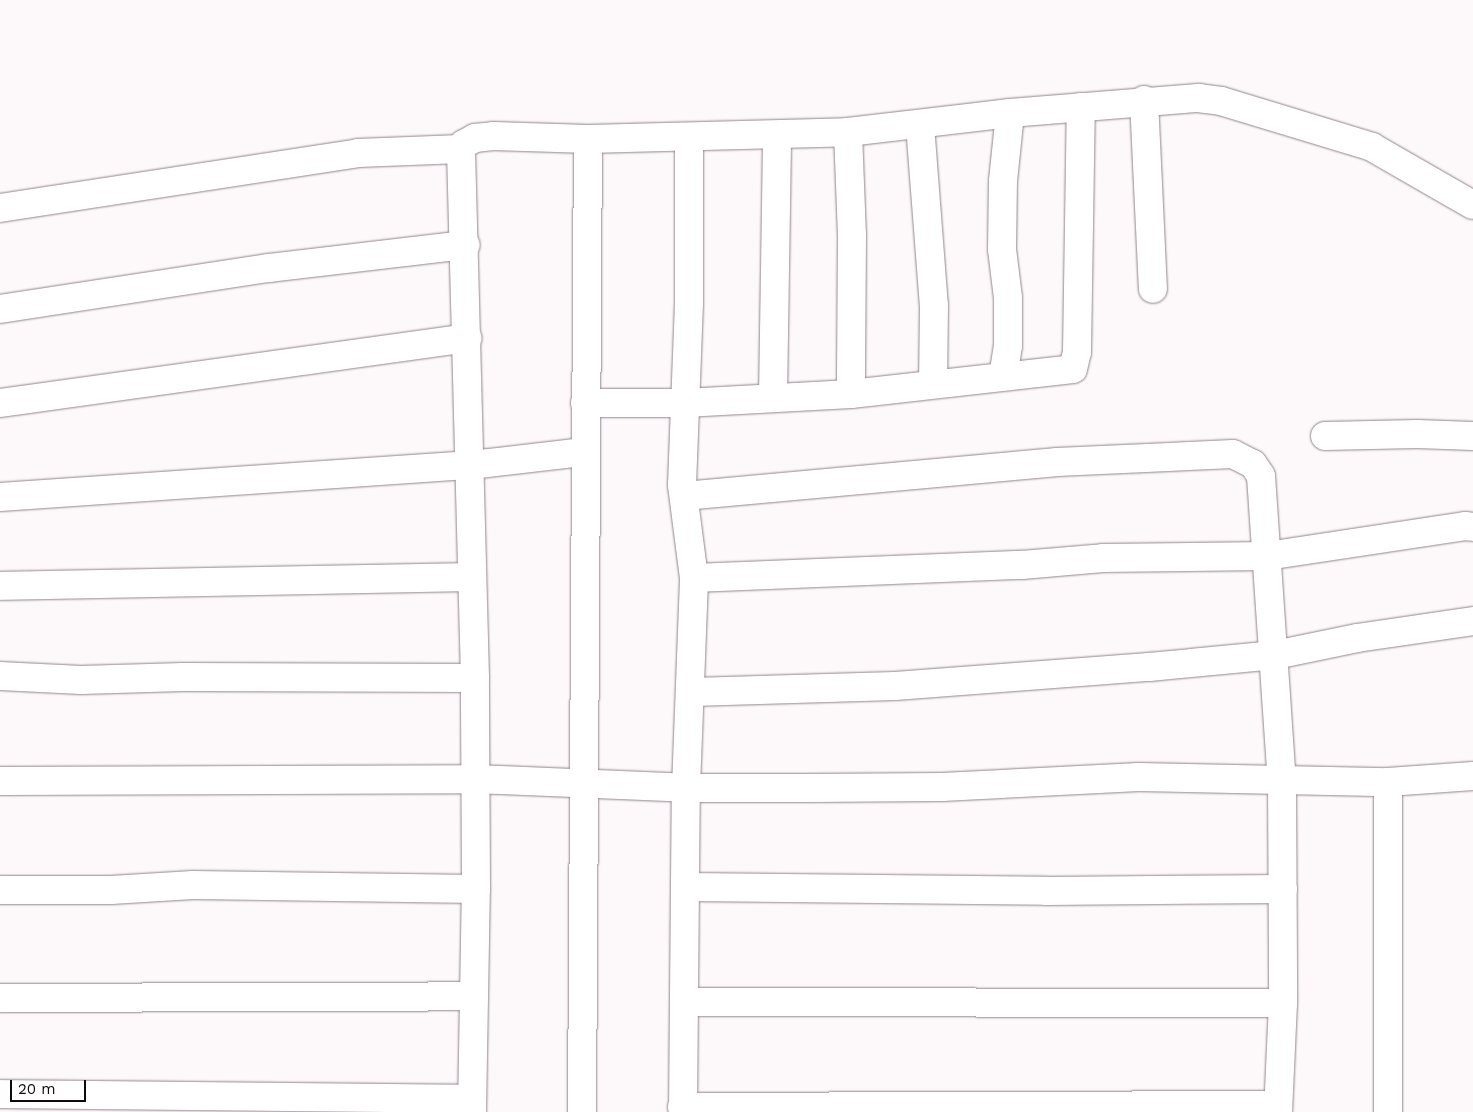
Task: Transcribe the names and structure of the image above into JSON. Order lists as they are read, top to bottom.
{
  "scale_bar": "20 m"
}
